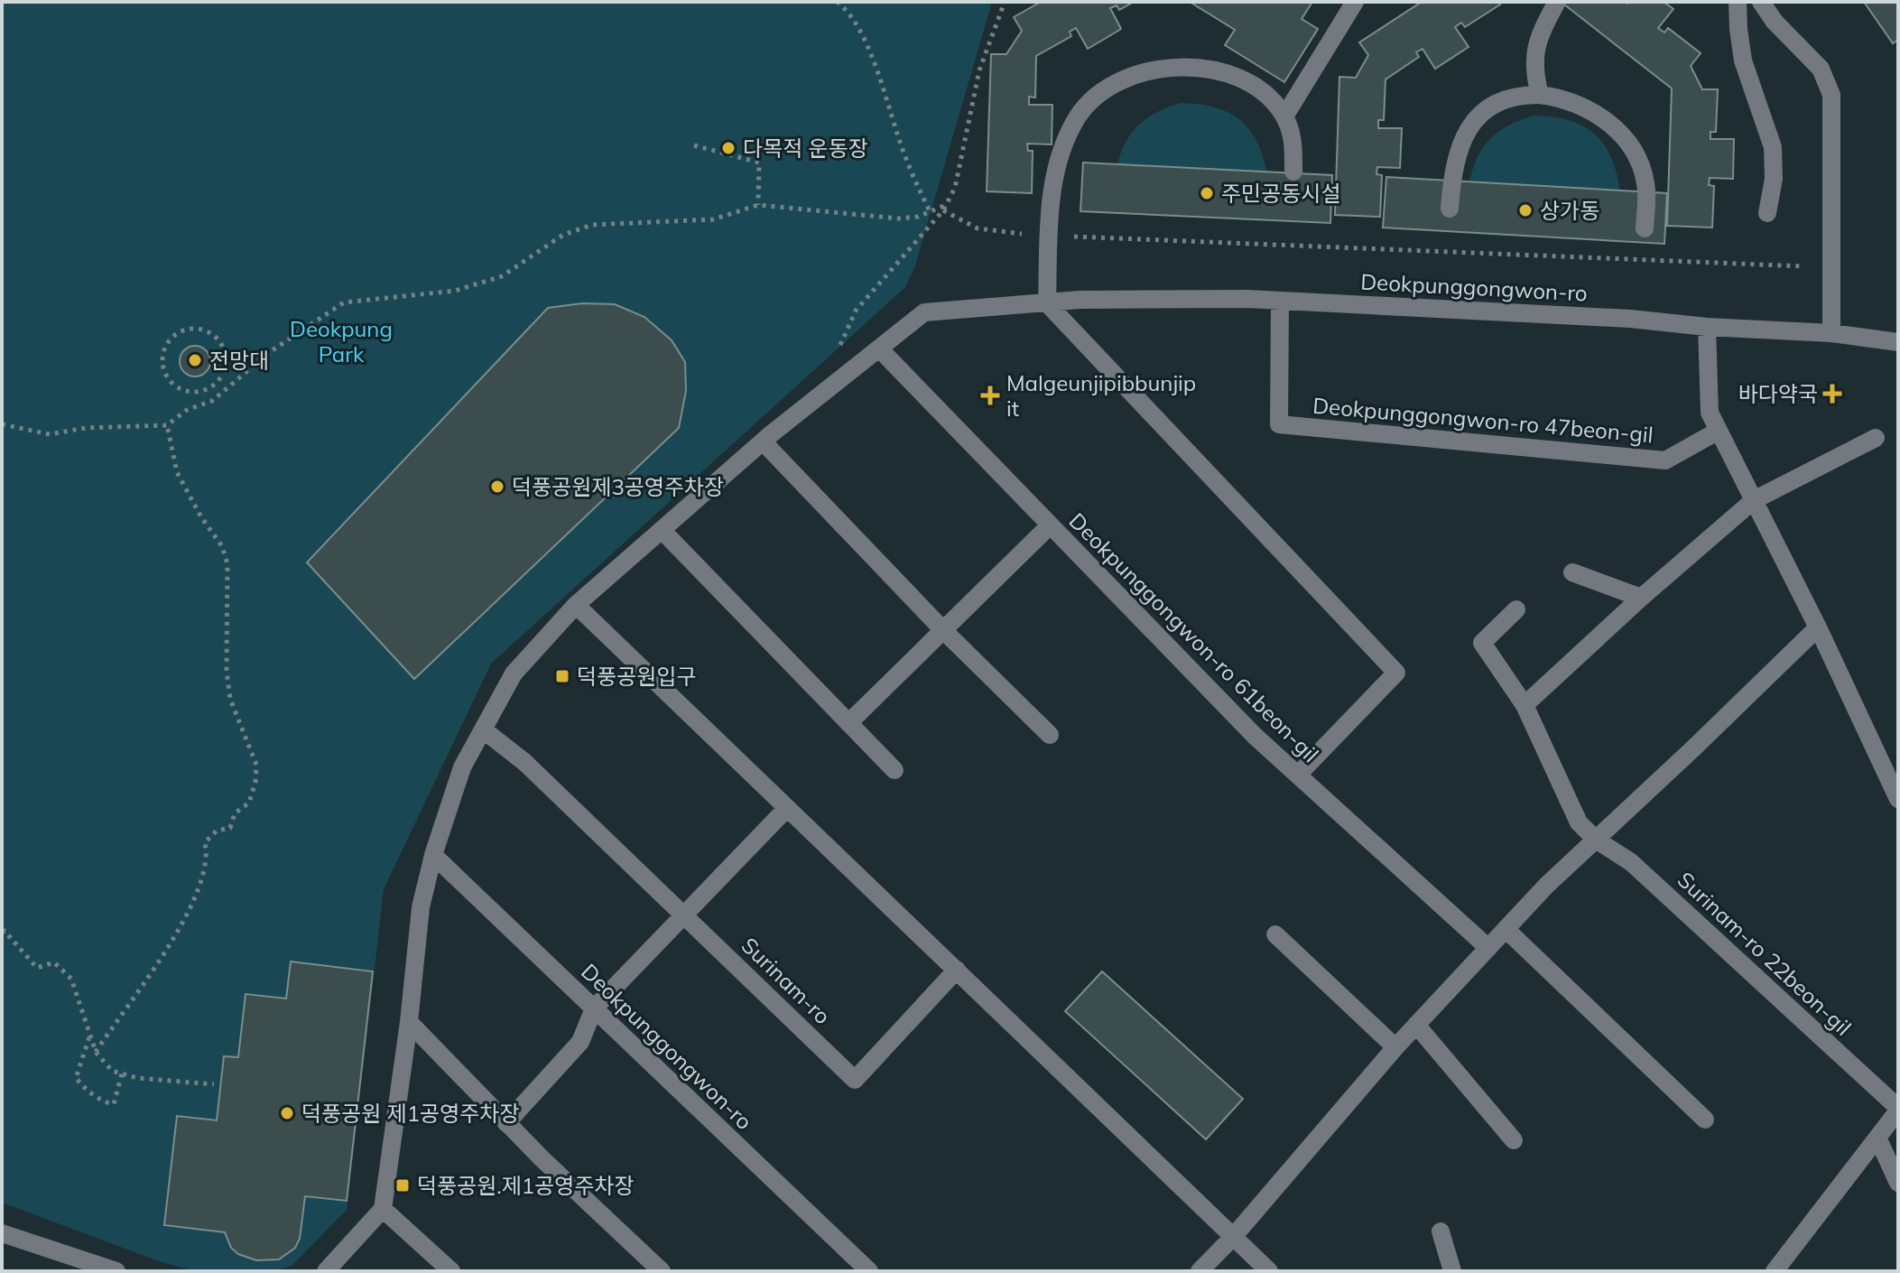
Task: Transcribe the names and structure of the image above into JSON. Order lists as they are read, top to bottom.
{
  "streets": {
    "street": [
      "Deokpunggongwon-ro",
      "Deokpunggongwon-ro 47beon-gil",
      "Deokpunggongwon-ro 61beon-gil",
      "Surinam-ro 22beon-gil",
      "Surinam-ro"
    ]
  },
  "crossings": [
    ["Deokpunggongwon-ro", "Deokpunggongwon-ro 47beon-gil"],
    ["Deokpunggongwon-ro", "Deokpunggongwon-ro 61beon-gil"]
  ],
  "parks": ["Deokpung Park"],
  "places": {
    "other": [
      "다목적 운동장",
      "주민공동시설",
      "상가동",
      "전망대",
      "덕풍공원제3공영주차장",
      "덕풍공원 제1공영주차장"
    ],
    "health": ["바다약국", "Malgeunjipibbunjip it"],
    "transit": ["덕풍공원입구", "덕풍공원.제1공영주차장"]
  }
}
